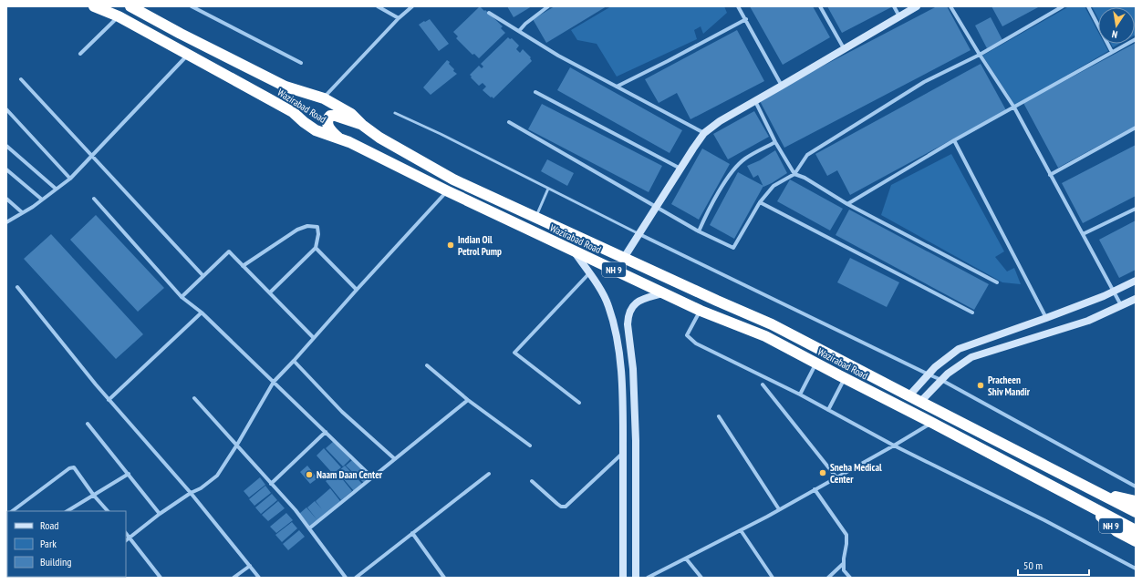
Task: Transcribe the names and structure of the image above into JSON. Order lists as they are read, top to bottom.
{
  "streets": {
    "highway": ["Wazirabad Road", "NH 9"]
  },
  "places": [
    "Indian Oil Petrol Pump",
    "Pracheen Shiv Mandir",
    "Sneha Medical Center",
    "Naam Daan Center"
  ],
  "legend": ["Road", "Park", "Building"],
  "scale_bar": "50 m",
  "north": "bottom"
}
